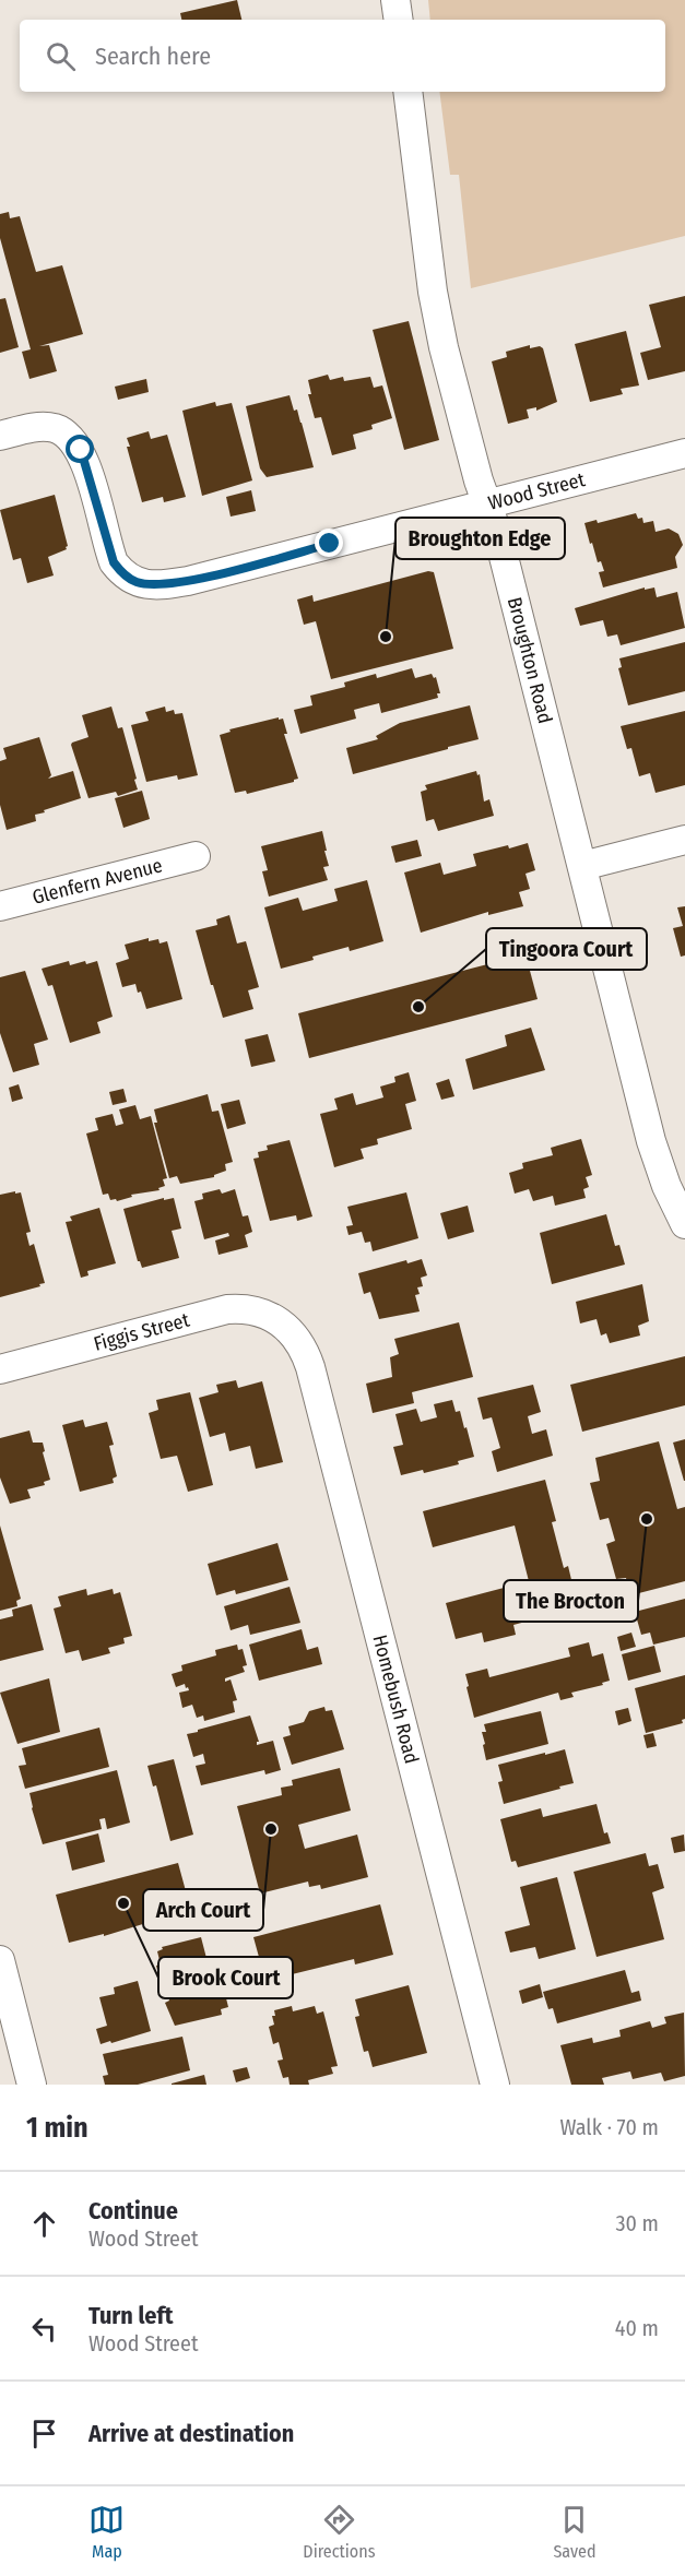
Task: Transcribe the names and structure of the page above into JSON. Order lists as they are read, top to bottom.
{
  "streets": {
    "street": [
      "Wood Street",
      "Broughton Road",
      "Glenfern Avenue",
      "Figgis Street",
      "Homebush Road"
    ]
  },
  "crossings": [
    ["Wood Street", "Broughton Road"],
    ["Figgis Street", "Homebush Road"]
  ],
  "places": [
    "Broughton Edge",
    "Tingoora Court",
    "The Brocton",
    "Arch Court",
    "Brook Court"
  ],
  "page": {
    "search": "Search here",
    "heading": ["1 min", "Walk · 70 m"],
    "list": [
      ["Continue", "Wood Street", "30 m"],
      ["Turn left", "Wood Street", "40 m"],
      "Arrive at destination"
    ],
    "nav": ["Map", "Directions", "Saved"]
  }
}
